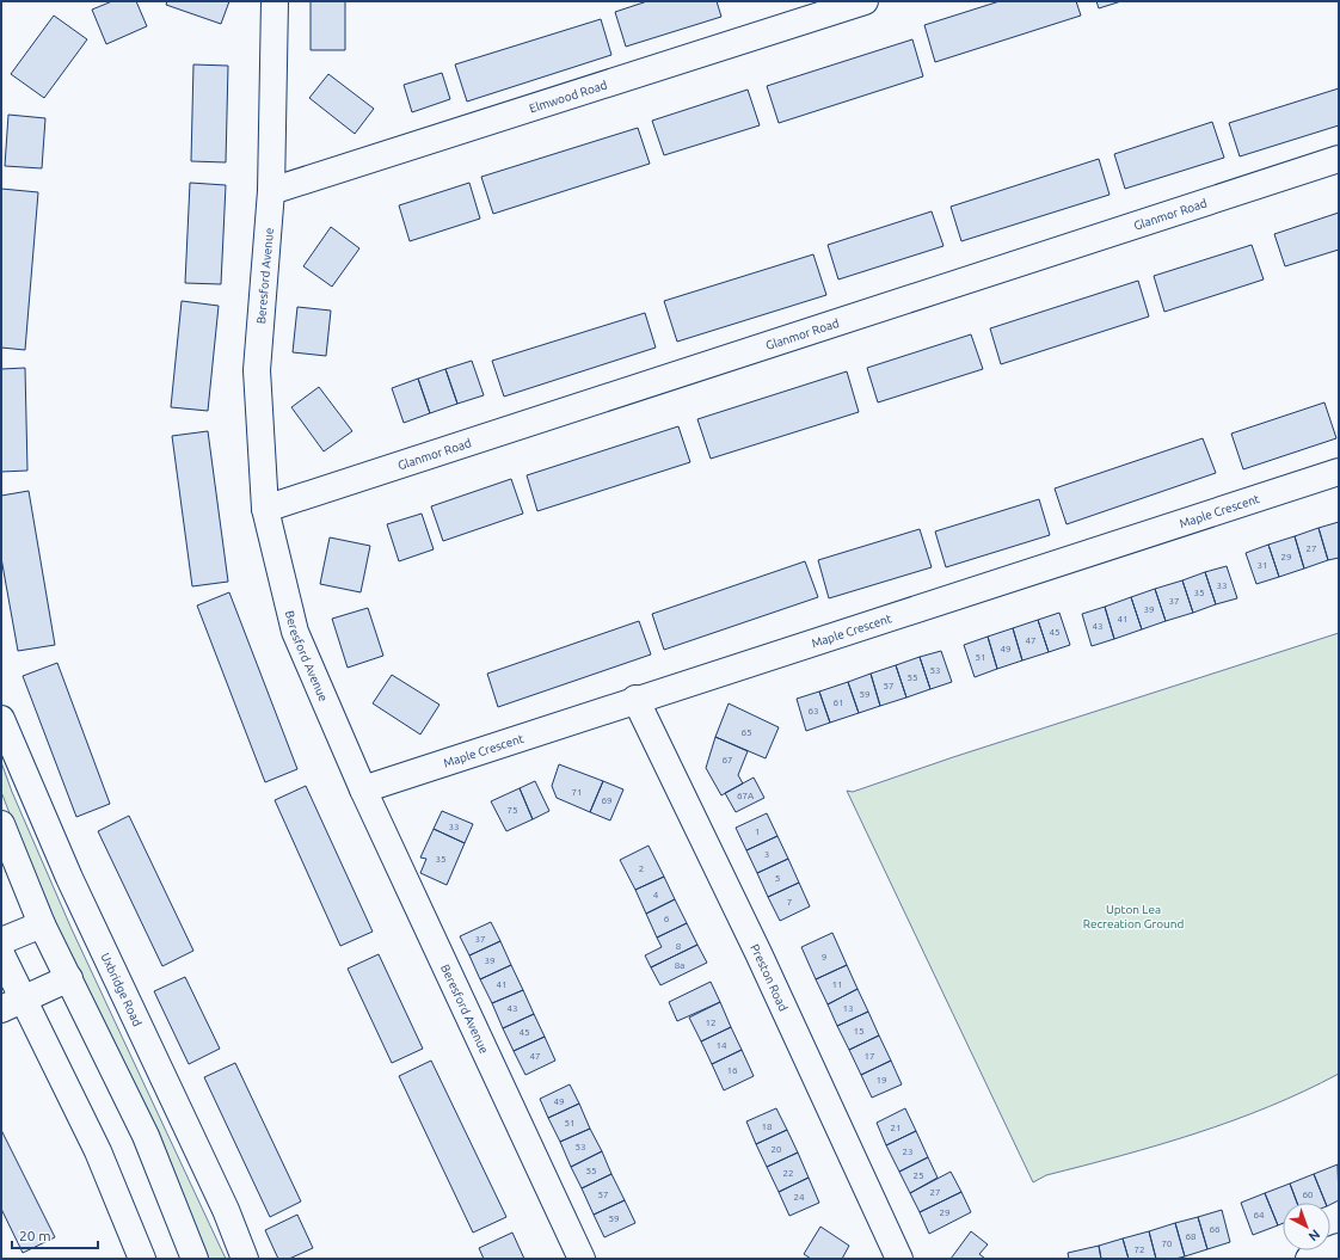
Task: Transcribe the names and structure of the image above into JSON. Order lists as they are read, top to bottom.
{
  "streets": {
    "street": [
      "Elmwood Road",
      "Glanmor Road",
      "Beresford Avenue",
      "Maple Crescent",
      "Preston Road",
      "Uxbridge Road"
    ]
  },
  "crossings": [
    ["Elmwood Road", "Beresford Avenue"],
    ["Glanmor Road", "Beresford Avenue"],
    ["Beresford Avenue", "Maple Crescent"],
    ["Maple Crescent", "Preston Road"]
  ],
  "parks": ["Upton Lea Recreation Ground"],
  "house_numbers": [
    "27",
    "29",
    "31",
    "33",
    "35",
    "37",
    "39",
    "41",
    "43",
    "45",
    "47",
    "49",
    "51",
    "53",
    "55",
    "57",
    "59",
    "61",
    "63",
    "65",
    "67",
    "71",
    "67A",
    "69",
    "75",
    "33",
    "1",
    "3",
    "35",
    "2",
    "5",
    "4",
    "7",
    "6",
    "37",
    "8",
    "9",
    "39",
    "8a",
    "41",
    "11",
    "43",
    "13",
    "12",
    "15",
    "45",
    "14",
    "47",
    "17",
    "16",
    "19",
    "49",
    "51",
    "18",
    "21",
    "53",
    "20",
    "23",
    "55",
    "22",
    "25",
    "27",
    "57",
    "60",
    "24",
    "29",
    "64",
    "59",
    "66",
    "68",
    "70",
    "72"
  ],
  "scale_bar": "20 m",
  "north": "bottom right"
}
